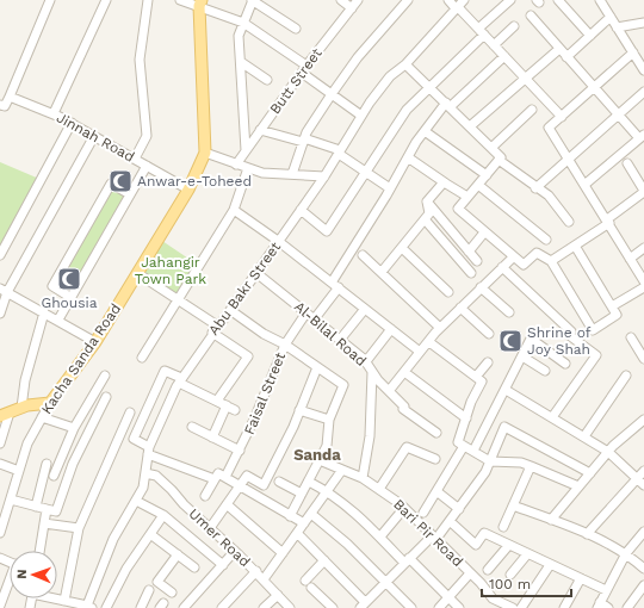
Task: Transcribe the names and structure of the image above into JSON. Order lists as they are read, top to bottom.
{
  "streets": {
    "main road": ["Kacha Sanda Road"],
    "street": [
      "Butt Street",
      "Jinnah Road",
      "Abu Bakr Street",
      "Al-Bilal Road",
      "Faisal Street",
      "Bari Pir Road",
      "Umer Road"
    ]
  },
  "crossings": [
    ["Jinnah Road", "Kacha Sanda Road"],
    ["Abu Bakr Street", "Al-Bilal Road"],
    ["Abu Bakr Street", "Umer Road"],
    ["Al-Bilal Road", "Faisal Street"]
  ],
  "districts": ["Sanda"],
  "parks": ["Jahangir Town Park"],
  "places": {
    "mosque": ["Anwar-e-Toheed", "Ghousia", "Shrine of Joy Shah"]
  },
  "scale_bar": "100 m",
  "north": "left"
}
